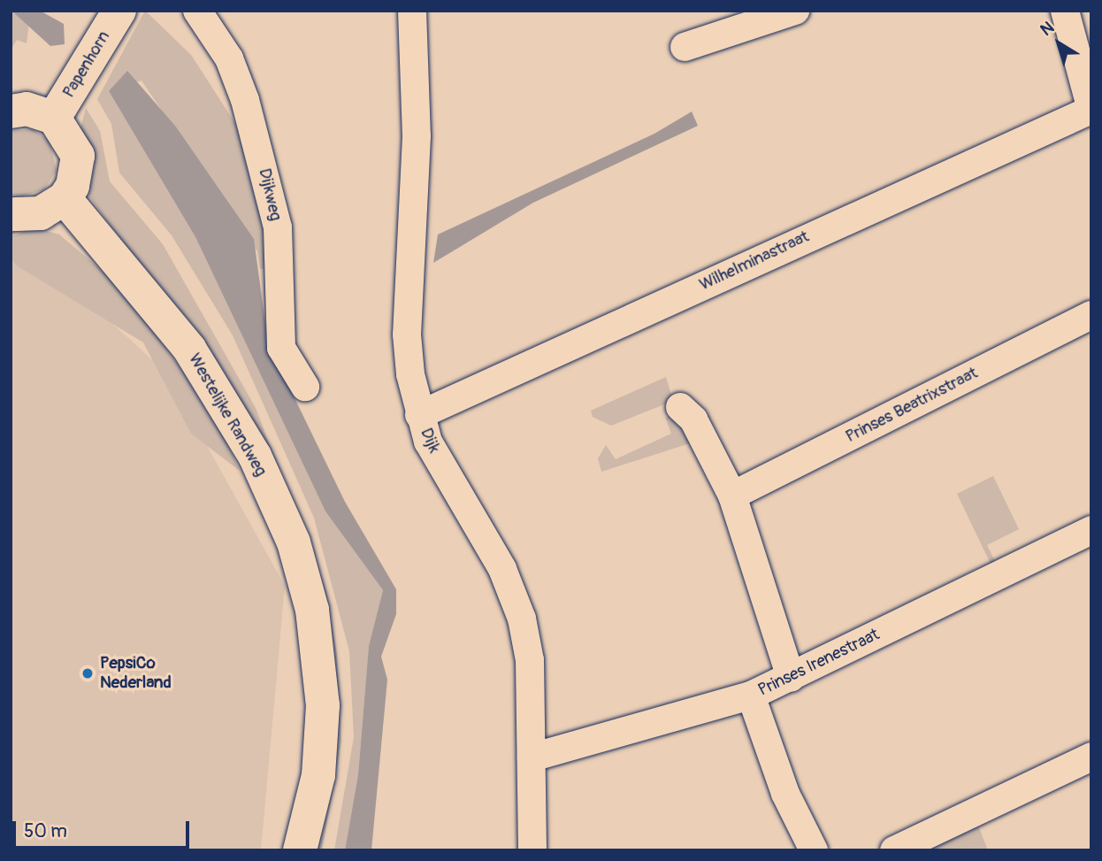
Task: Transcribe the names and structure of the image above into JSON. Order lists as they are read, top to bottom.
{
  "streets": {
    "street": [
      "Papenhorn",
      "Dijkweg",
      "Wilhelminastraat",
      "Prinses Beatrixstraat",
      "Westelijke Randweg",
      "Dijk",
      "Prinses Irenestraat"
    ]
  },
  "crossings": [
    ["Wilhelminastraat", "Dijk"],
    ["Dijk", "Prinses Irenestraat"]
  ],
  "places": ["PepsiCo Nederland"],
  "scale_bar": "50 m",
  "north": "top left"
}
